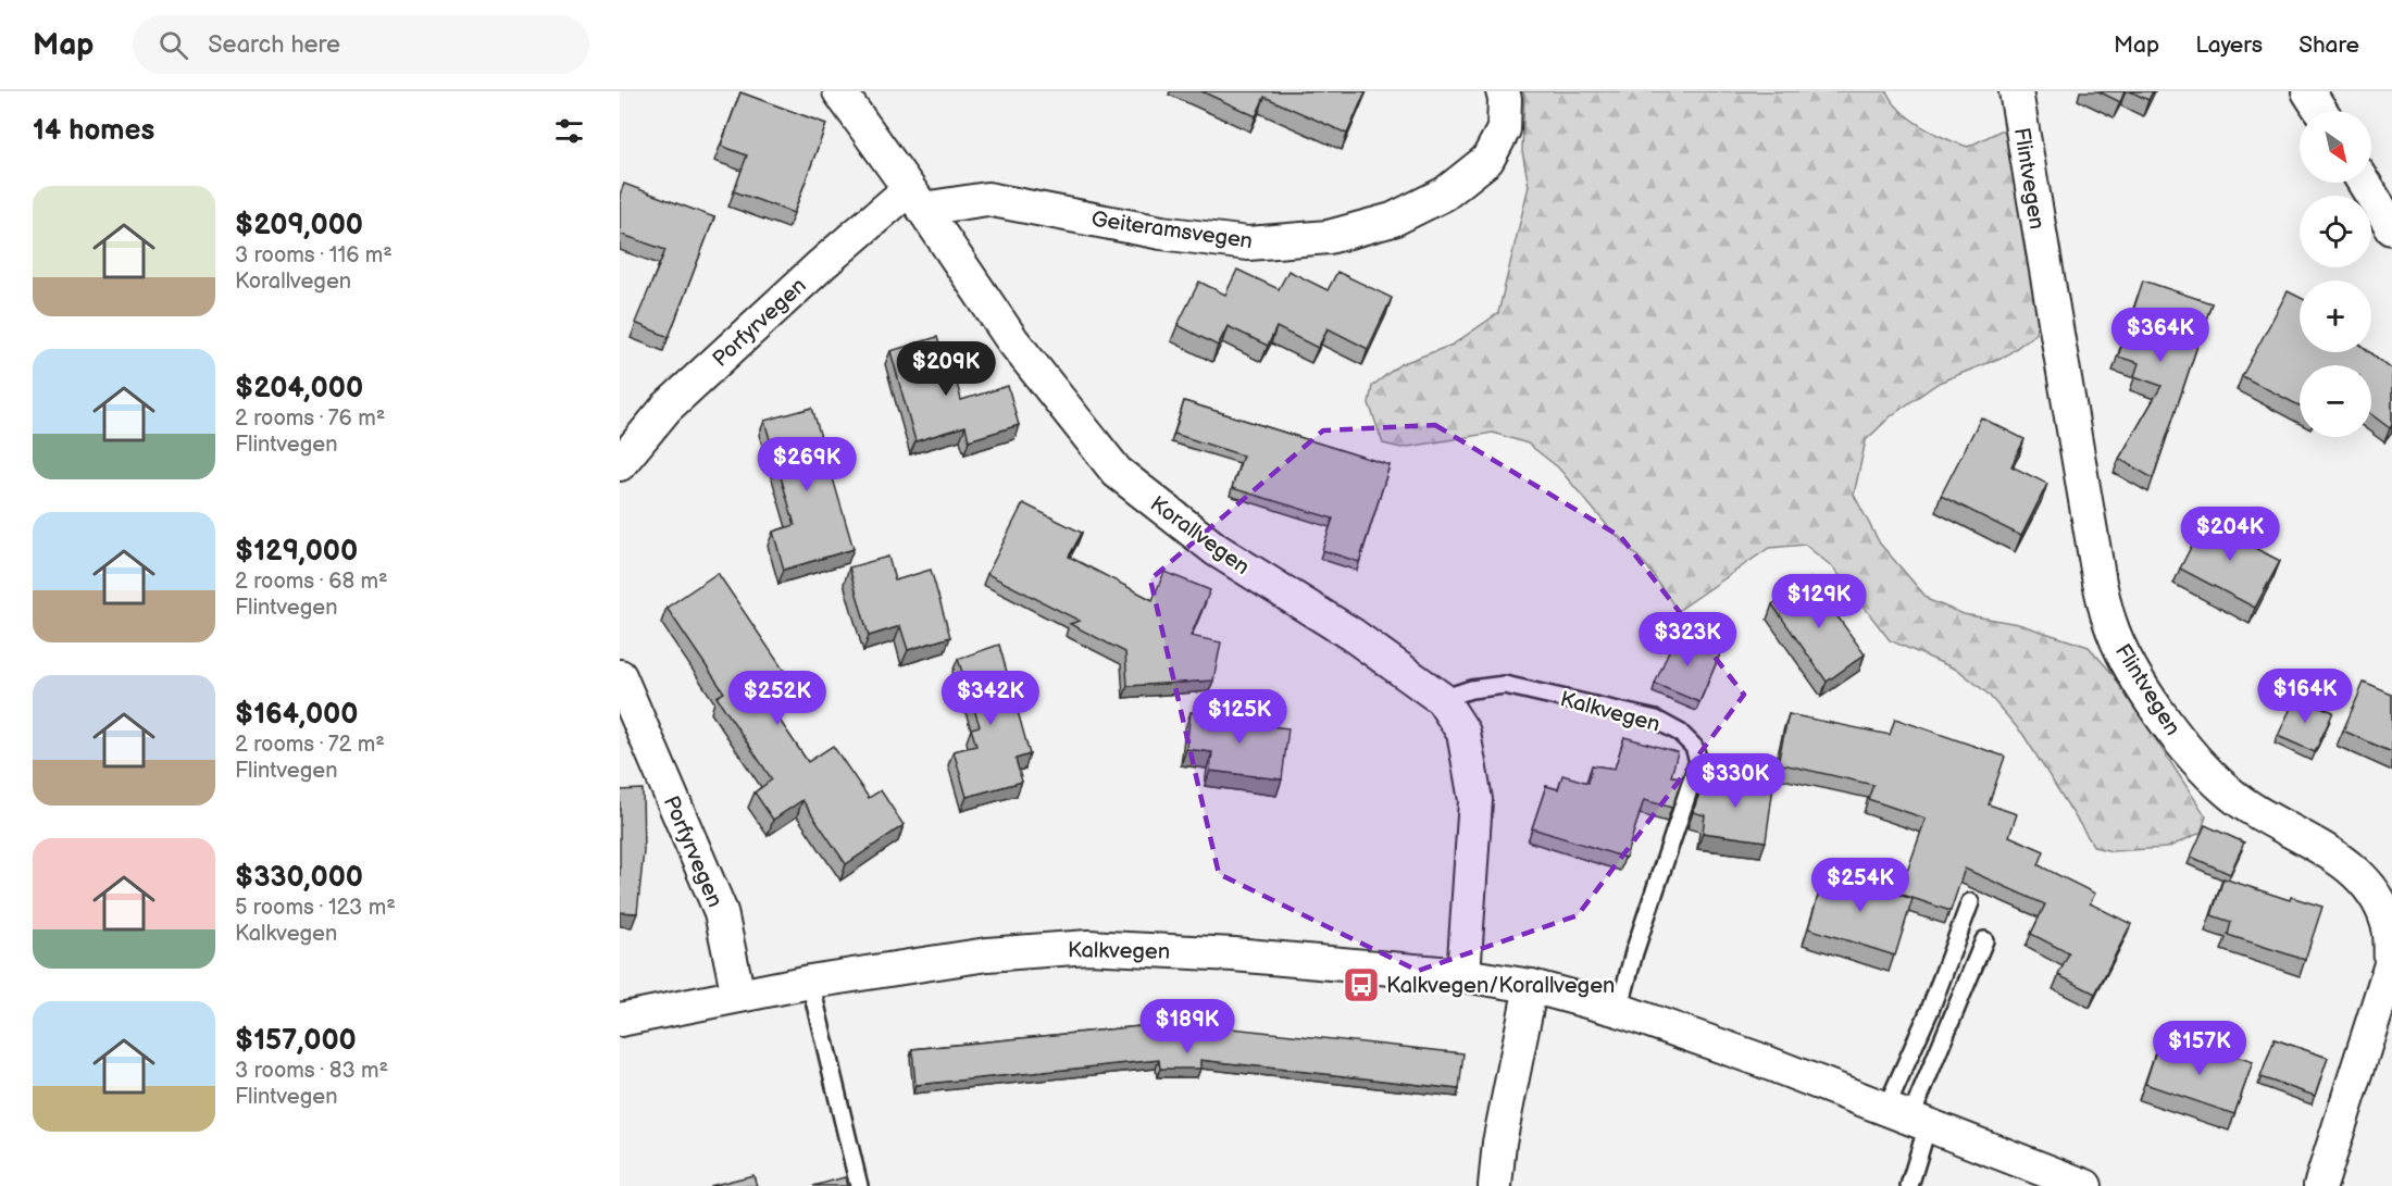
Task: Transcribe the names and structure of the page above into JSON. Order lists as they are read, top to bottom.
{
  "streets": {
    "street": [
      "Flintvegen",
      "Geiteramsvegen",
      "Porfyrvegen",
      "Korallvegen",
      "Kalkvegen"
    ]
  },
  "crossings": [
    ["Geiteramsvegen", "Porfyrvegen"],
    ["Geiteramsvegen", "Korallvegen"],
    ["Porfyrvegen", "Korallvegen"],
    ["Porfyrvegen", "Kalkvegen"],
    ["Korallvegen", "Kalkvegen"]
  ],
  "places": {
    "bus stop": ["Kalkvegen/Korallvegen"]
  },
  "north": "bottom right",
  "page": {
    "header": "Map",
    "search": "Search here",
    "nav": ["Map", "Layers", "Share"],
    "heading": "14 homes",
    "map_buttons": ["+", "−"],
    "list": [
      {
        "name": "$209,000",
        "note": "3 rooms · 116 m² · Korallvegen"
      },
      {
        "name": "$204,000",
        "note": "2 rooms · 76 m² · Flintvegen"
      },
      {
        "name": "$129,000",
        "note": "2 rooms · 68 m² · Flintvegen"
      },
      {
        "name": "$164,000",
        "note": "2 rooms · 72 m² · Flintvegen"
      },
      {
        "name": "$330,000",
        "note": "5 rooms · 123 m² · Kalkvegen"
      },
      {
        "name": "$157,000",
        "note": "3 rooms · 83 m² · Flintvegen"
      }
    ],
    "price": [
      "$364K",
      "$209K",
      "$269K",
      "$204K",
      "$129K",
      "$323K",
      "$164K",
      "$252K",
      "$342K",
      "$125K",
      "$330K",
      "$254K",
      "$189K",
      "$157K"
    ]
  }
}
